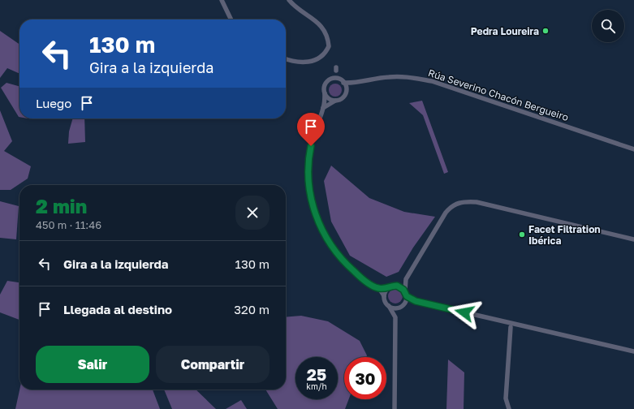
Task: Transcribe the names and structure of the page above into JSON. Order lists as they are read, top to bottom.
{
  "streets": {
    "street": ["Rúa Severino Chacón Bergueiro"]
  },
  "places": ["Pedra Loureira", "Facet Filtration Ibérica"],
  "page": {
    "turn": ["130 m", "Gira a la izquierda"],
    "then": "Luego",
    "heading": ["2 min", "450 m · 11:46"],
    "list": [
      {
        "name": "Gira a la izquierda",
        "value": "130 m"
      },
      {
        "name": "Llegada al destino",
        "value": "320 m"
      }
    ],
    "buttons": ["Salir", "Compartir"],
    "speed": "25 km/h",
    "limit": "30"
  }
}
